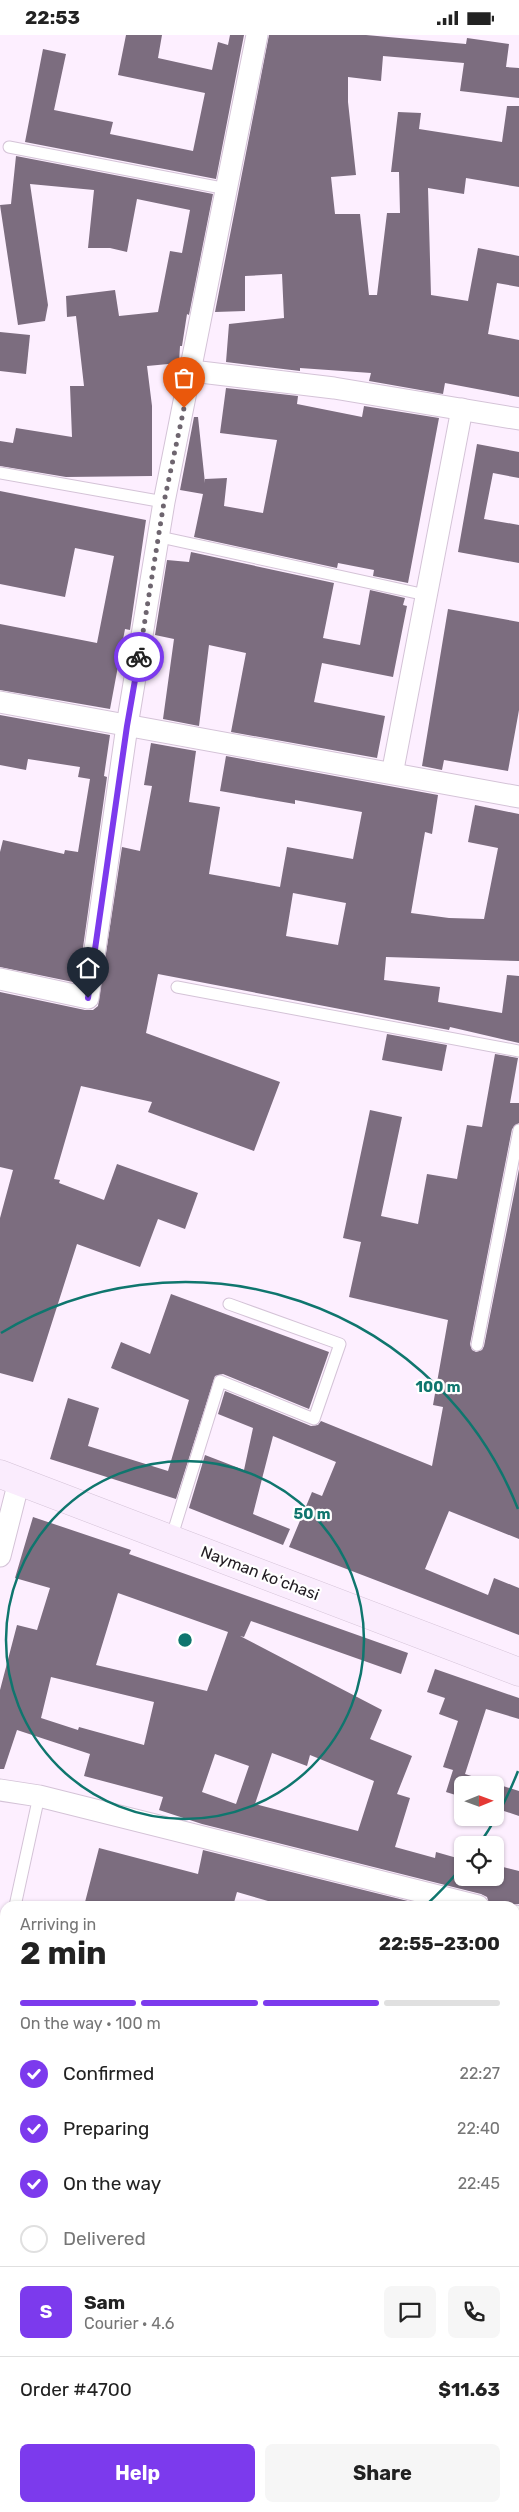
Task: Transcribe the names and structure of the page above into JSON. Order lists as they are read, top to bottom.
{
  "streets": {
    "main road": ["Nayman koʻchasi"]
  },
  "north": "right",
  "page": {
    "status": "22:53",
    "heading": ["2 min", "Arriving in", "22:55–23:00"],
    "panel": [
      "Sam",
      "Courier · 4.6",
      "Order #4700",
      "$11.63"
    ],
    "bar": "On the way · 100 m",
    "list": [
      ["Confirmed", "22:27"],
      ["Preparing", "22:40"],
      ["On the way", "22:45"],
      "Delivered"
    ],
    "round": "S",
    "buttons": ["Help", "Share"]
  },
  "rings": ["100 m", "50 m"]
}
